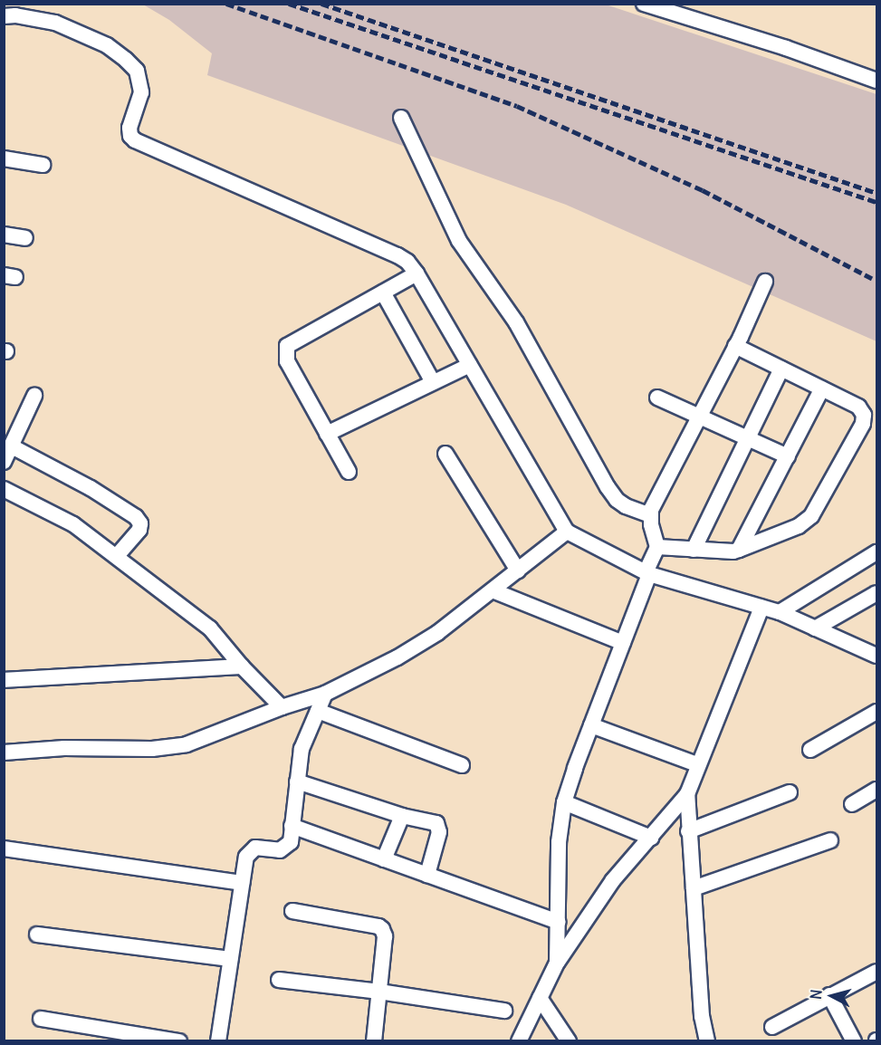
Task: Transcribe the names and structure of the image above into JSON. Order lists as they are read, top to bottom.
{
  "north": "left"
}
